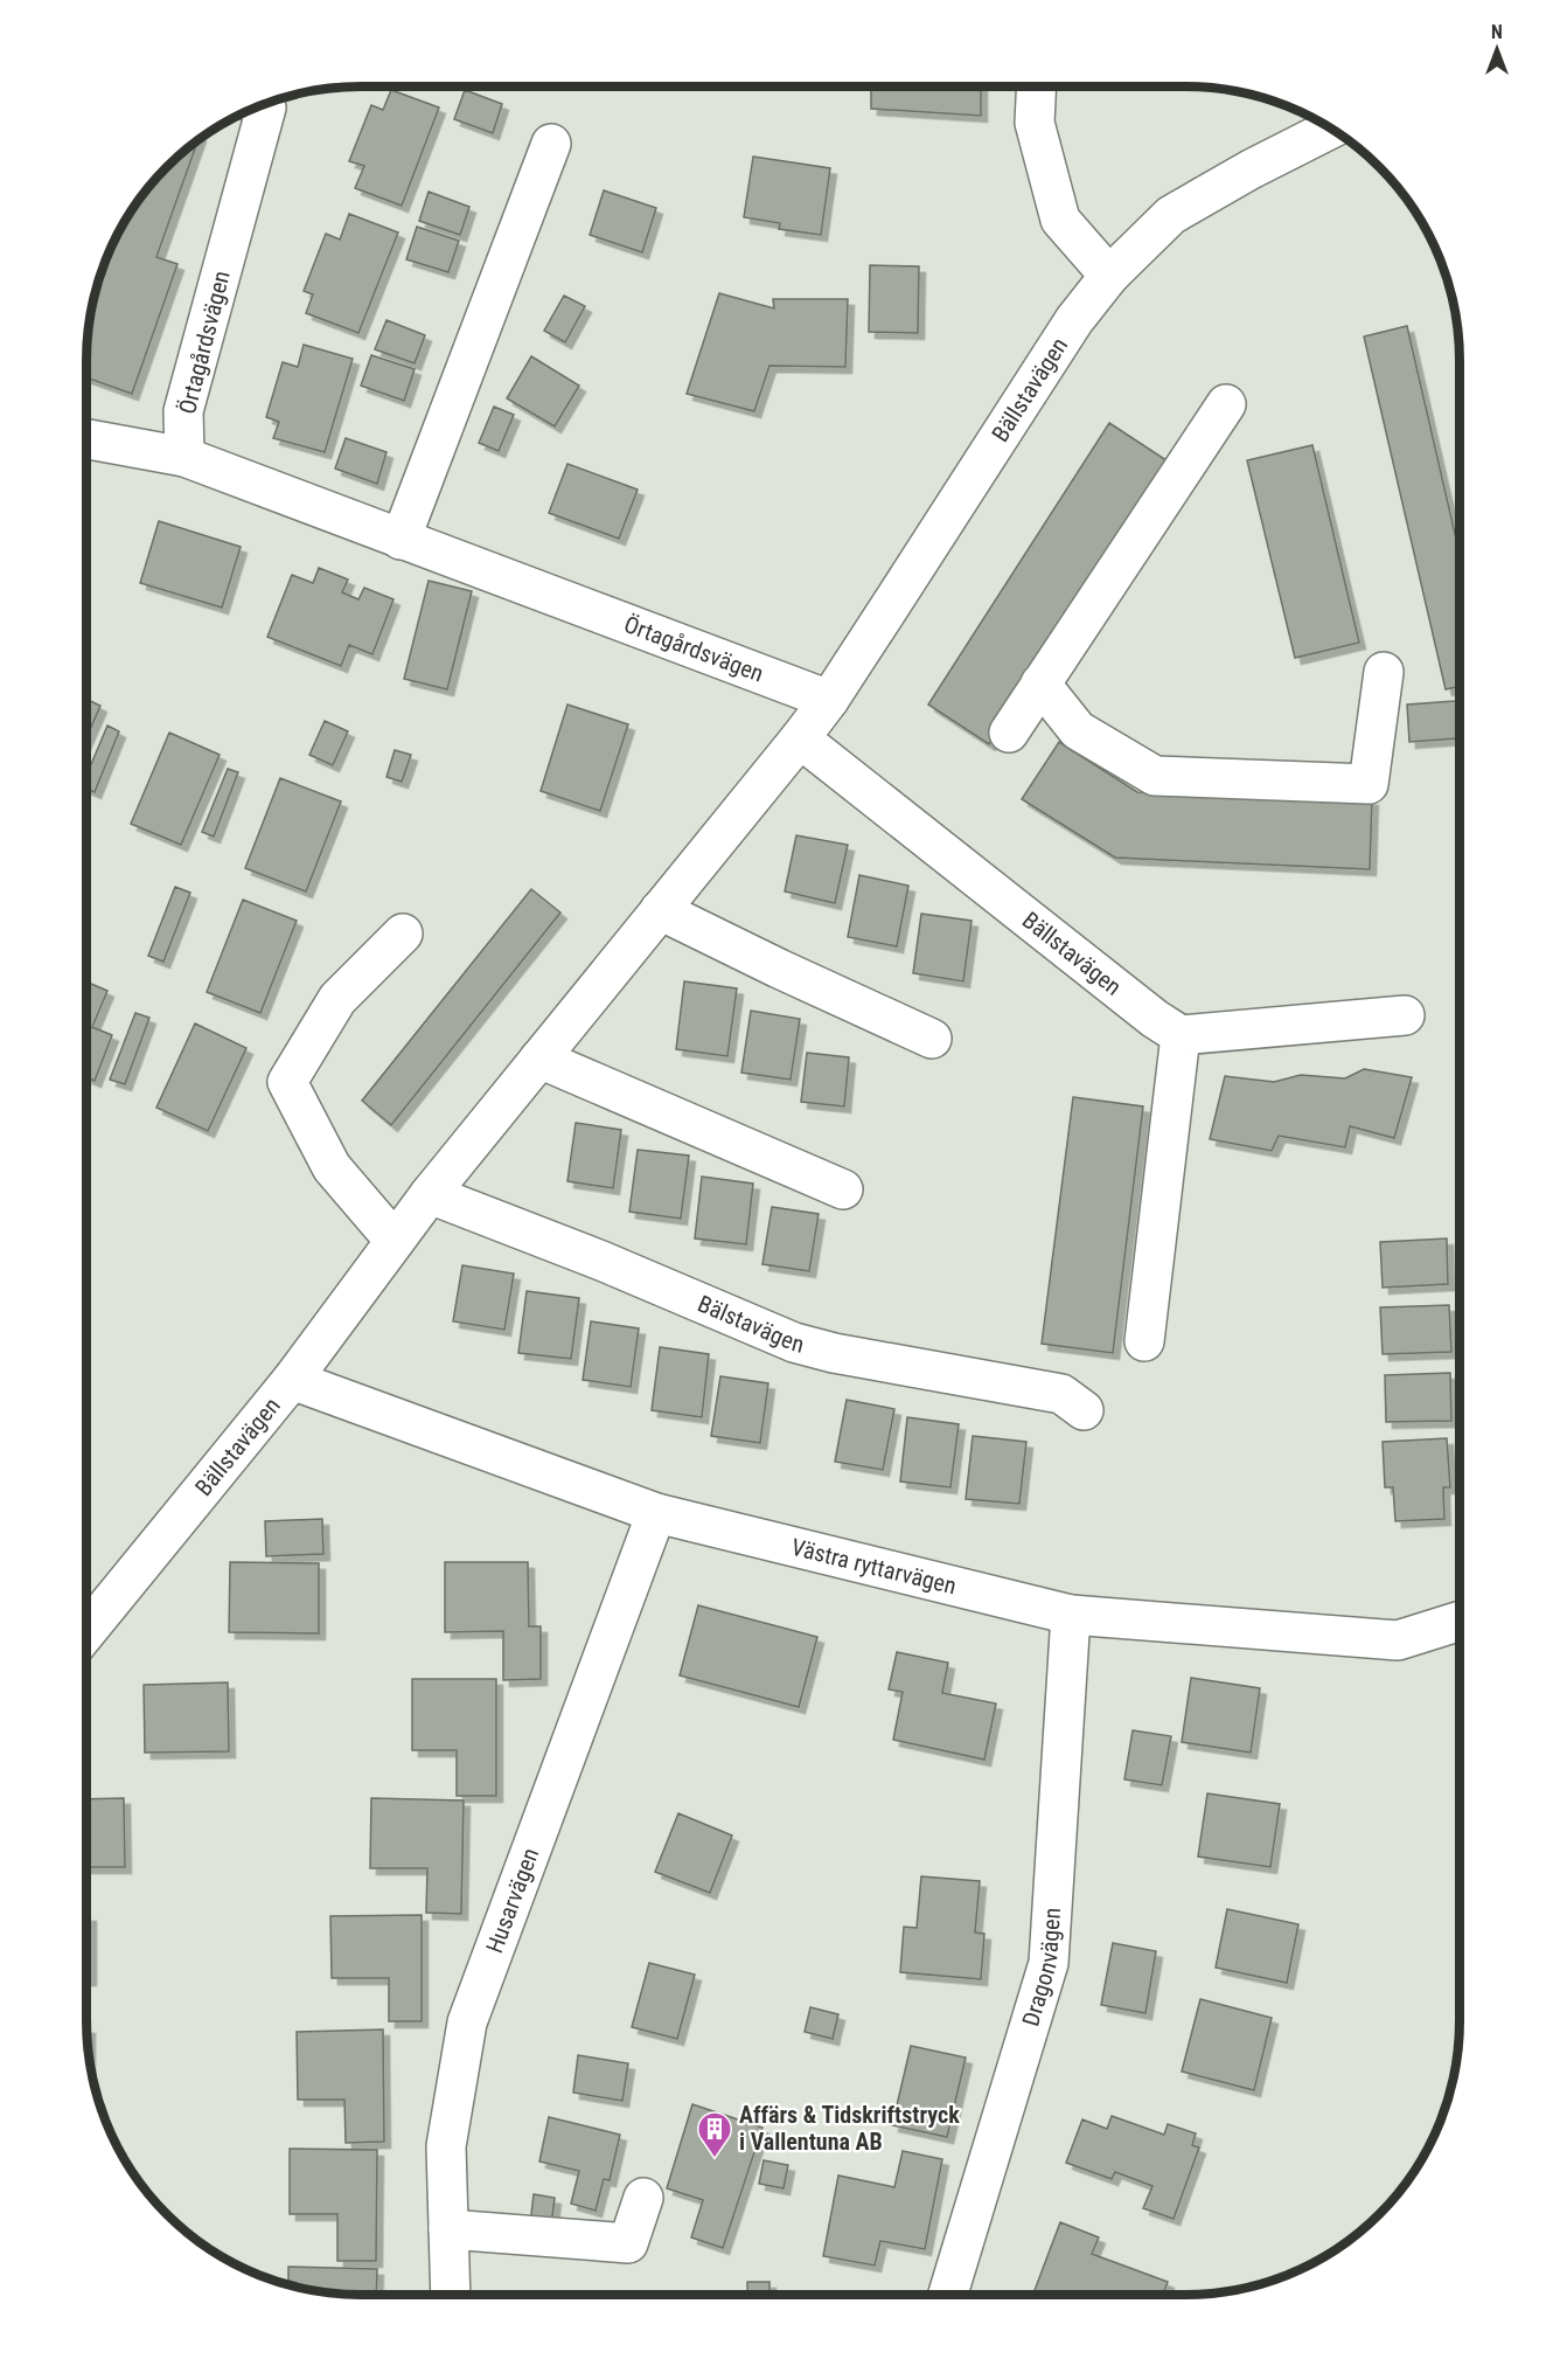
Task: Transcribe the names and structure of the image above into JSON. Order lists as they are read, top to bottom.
{
  "streets": {
    "street": [
      "Örtagårdsvägen",
      "Bällstavägen",
      "Bälstavägen",
      "Västra ryttarvägen",
      "Husarvägen",
      "Dragonvägen"
    ]
  },
  "crossings": [
    ["Örtagårdsvägen", "Bällstavägen"],
    ["Bällstavägen", "Bälstavägen"],
    ["Bällstavägen", "Västra ryttarvägen"],
    ["Västra ryttarvägen", "Husarvägen"],
    ["Västra ryttarvägen", "Dragonvägen"]
  ],
  "places": {
    "building": ["Affärs & Tidskriftstryck i Vallentuna AB"]
  },
  "north": "top"
}
